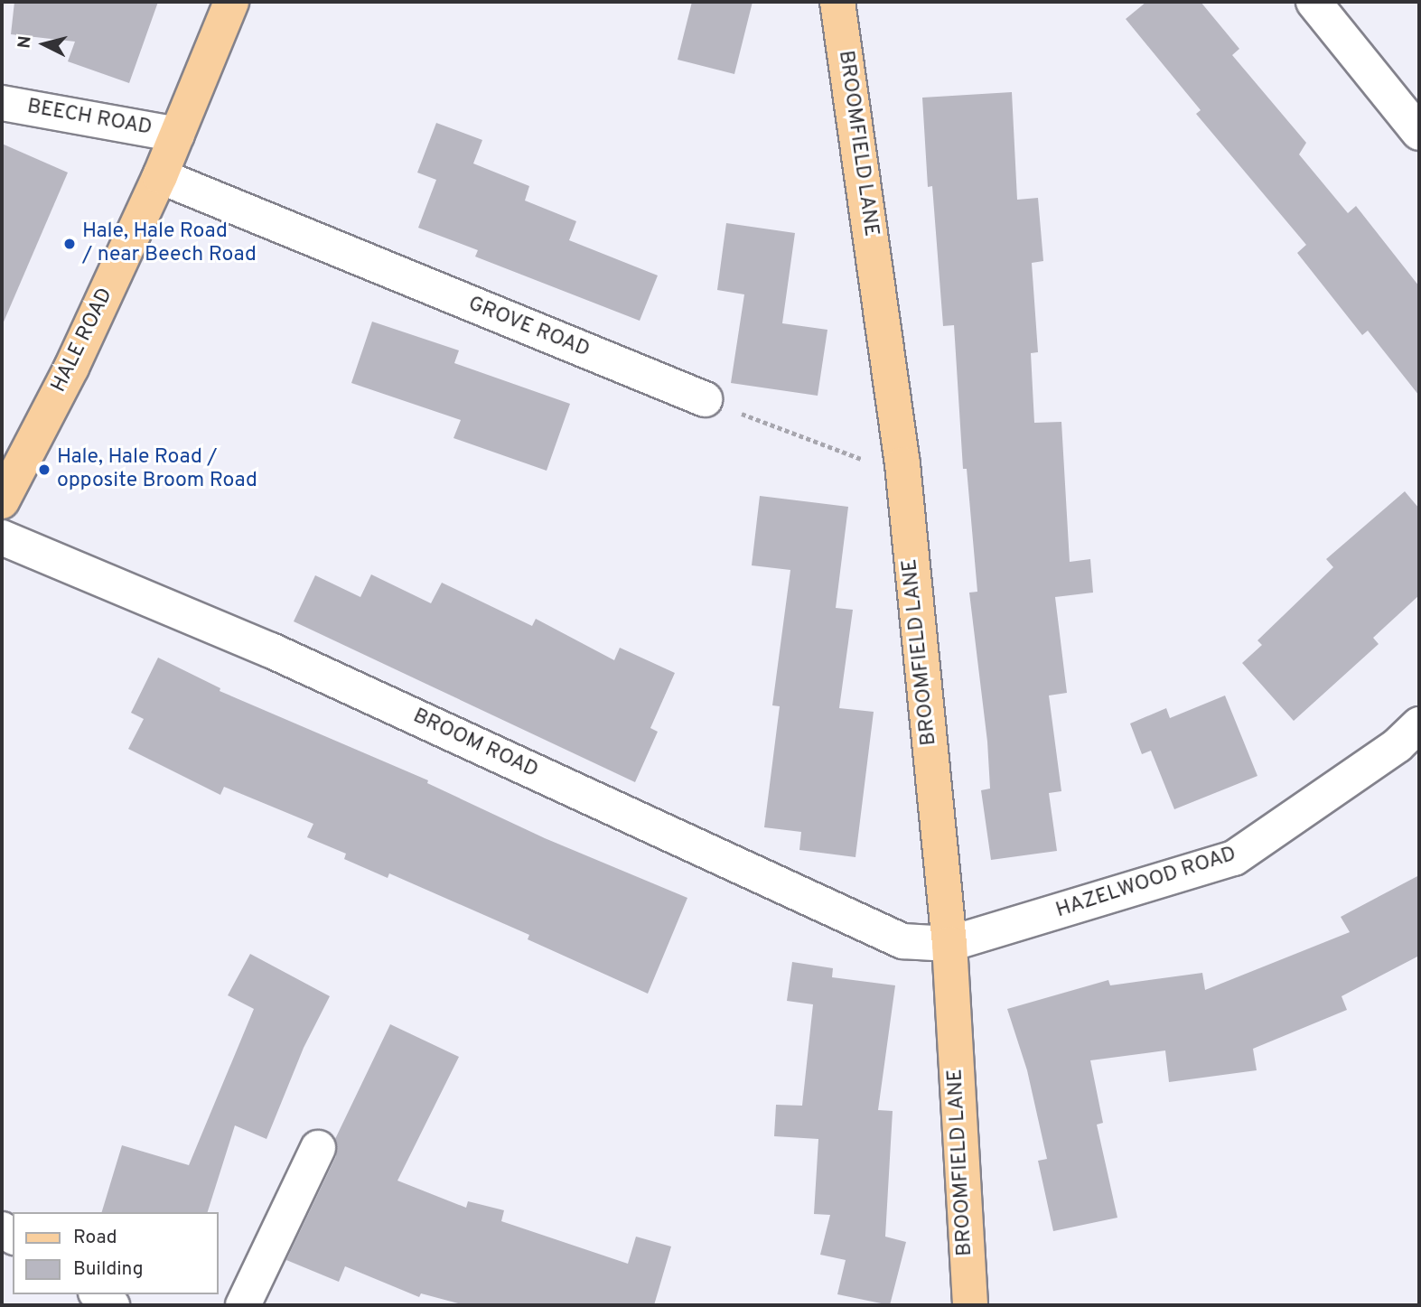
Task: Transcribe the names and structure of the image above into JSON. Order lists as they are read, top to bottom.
{
  "streets": {
    "main road": ["BROOMFIELD LANE", "HALE ROAD"],
    "street": [
      "BEECH ROAD",
      "GROVE ROAD",
      "BROOM ROAD",
      "HAZELWOOD ROAD"
    ]
  },
  "crossings": [
    ["BEECH ROAD", "HALE ROAD"],
    ["BROOMFIELD LANE", "BROOM ROAD"],
    ["BROOMFIELD LANE", "HAZELWOOD ROAD"],
    ["GROVE ROAD", "HALE ROAD"],
    ["BROOM ROAD", "HAZELWOOD ROAD"]
  ],
  "places": ["Hale, Hale Road / near Beech Road", "Hale, Hale Road / opposite Broom Road"],
  "legend": ["Road", "Building"],
  "north": "left"
}
